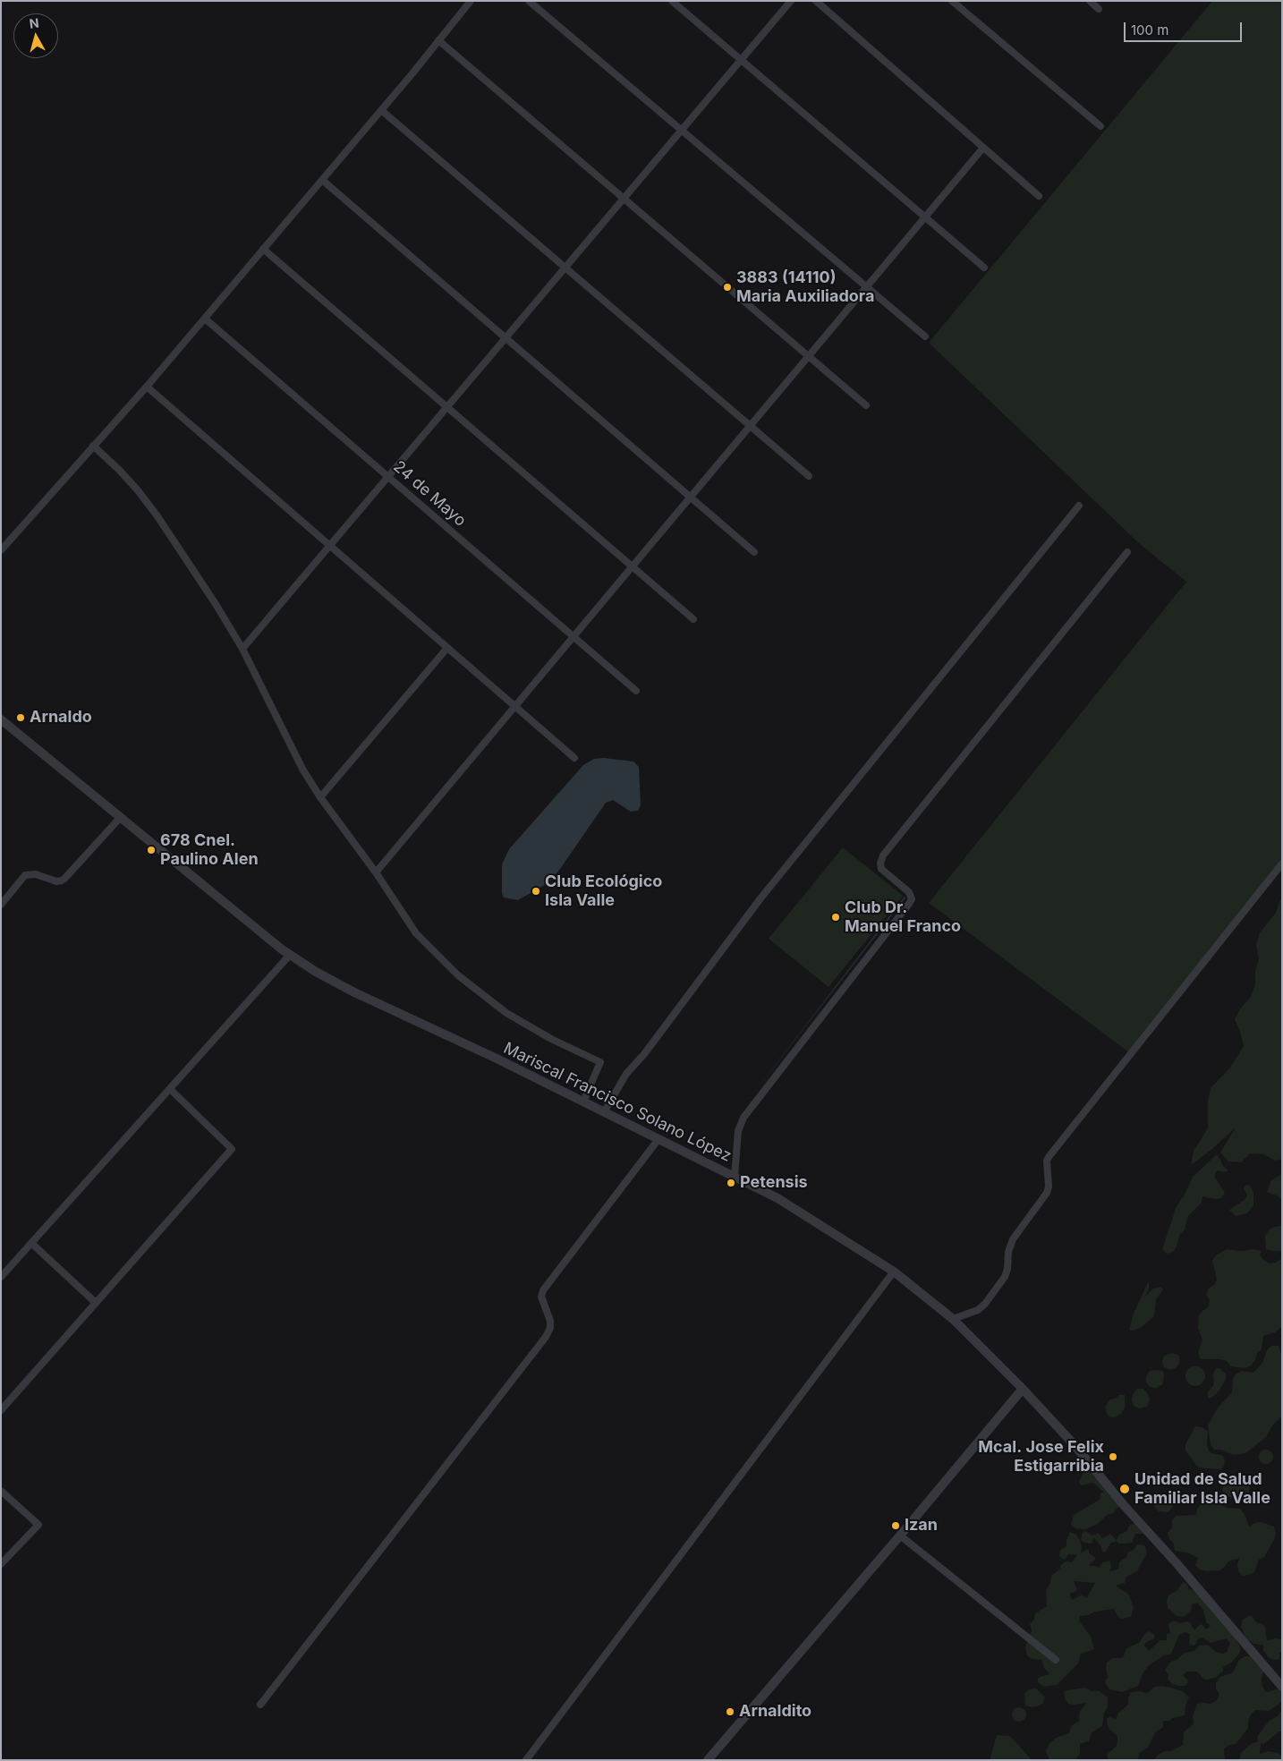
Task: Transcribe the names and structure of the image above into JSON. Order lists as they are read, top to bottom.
{
  "streets": {
    "street": ["24 de Mayo", "Mariscal Francisco Solano López"]
  },
  "places": [
    "3883 (14110) Maria Auxiliadora",
    "Arnaldo",
    "678 Cnel. Paulino Alen",
    "Club Ecológico Isla Valle",
    "Club Dr. Manuel Franco",
    "Petensis",
    "Mcal. Jose Felix Estigarribia",
    "Unidad de Salud Familiar Isla Valle",
    "Izan",
    "Arnaldito"
  ],
  "scale_bar": "100 m",
  "north": "top"
}
